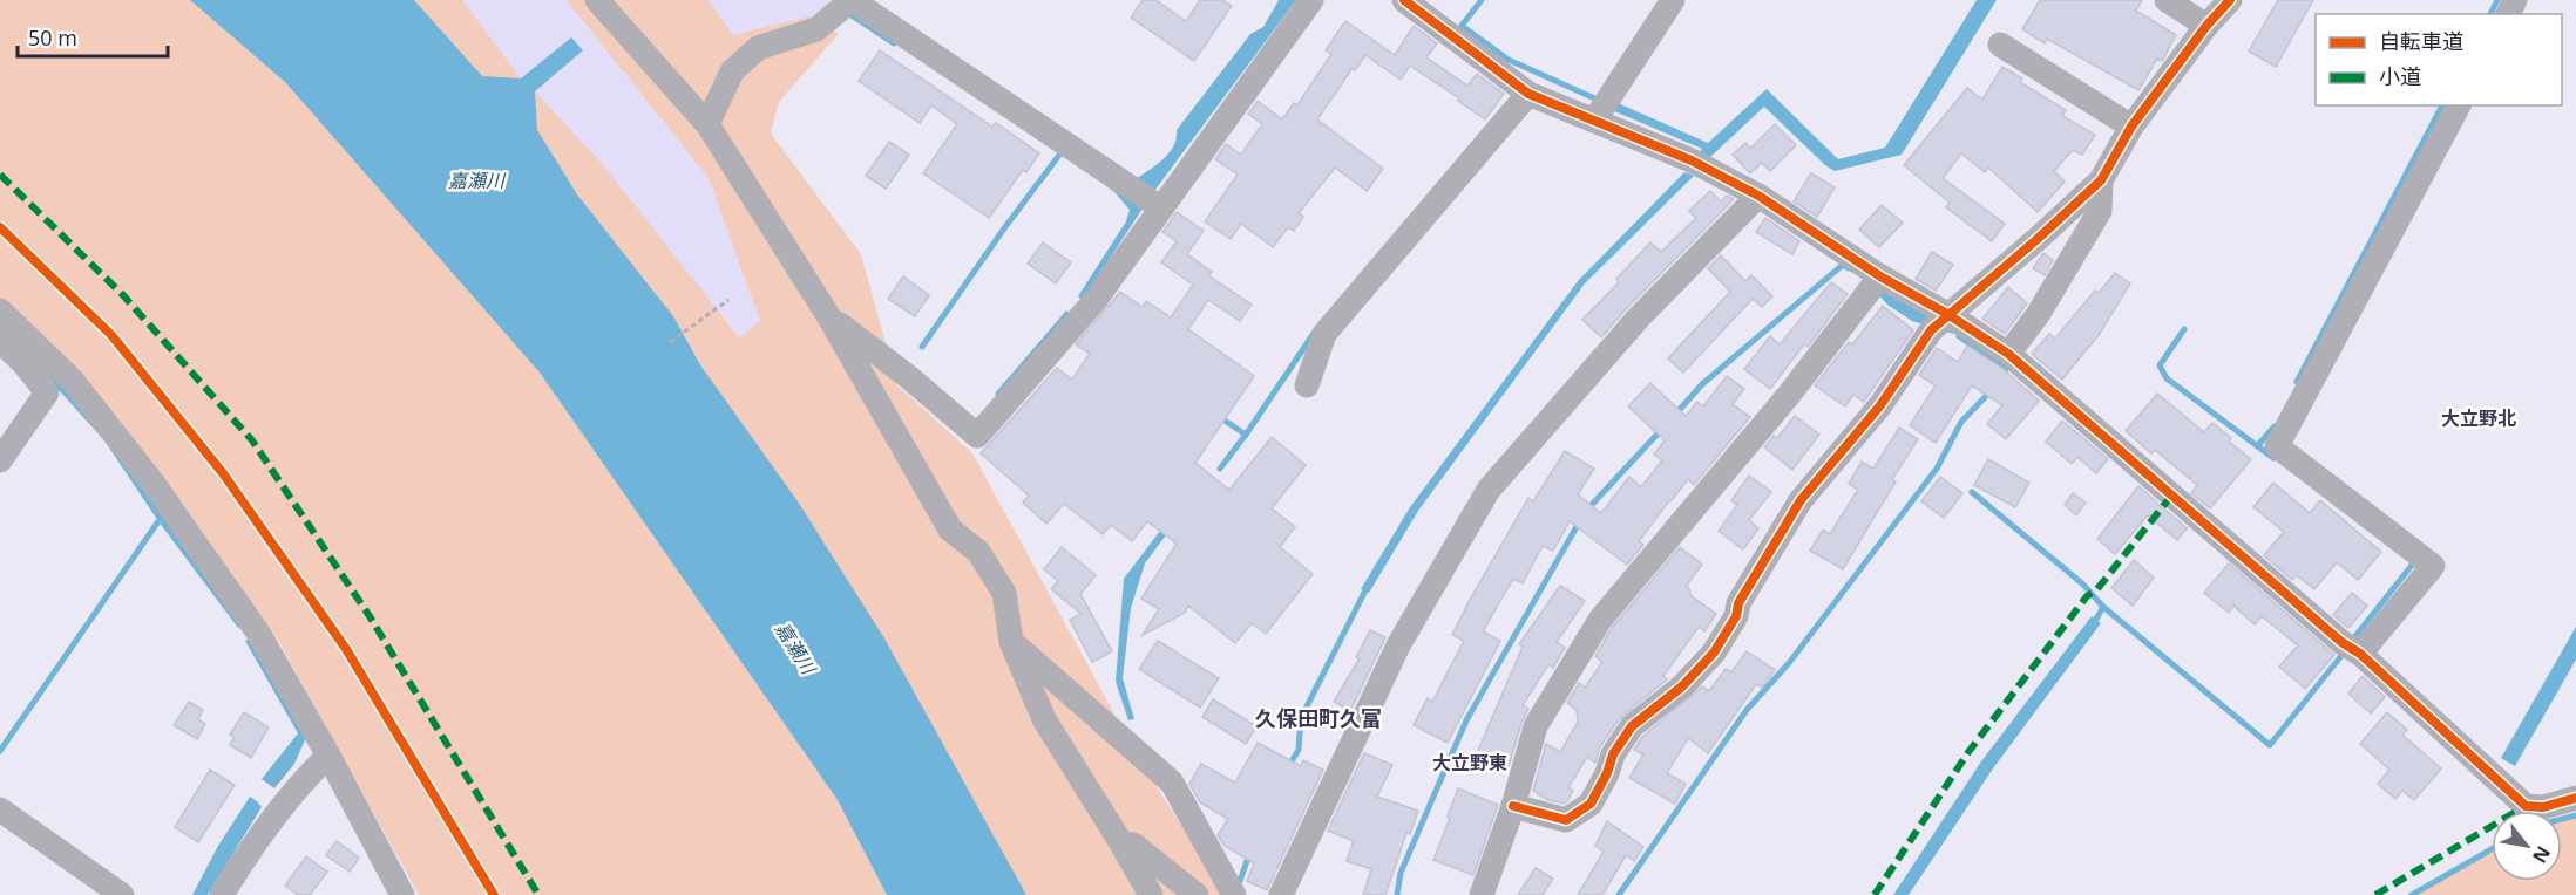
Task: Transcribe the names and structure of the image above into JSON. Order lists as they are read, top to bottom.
{
  "districts": ["大立野北", "久保田町久富", "大立野東"],
  "water": ["嘉瀬川"],
  "legend": ["自転車道", "小道"],
  "scale_bar": "50 m",
  "north": "bottom right"
}
